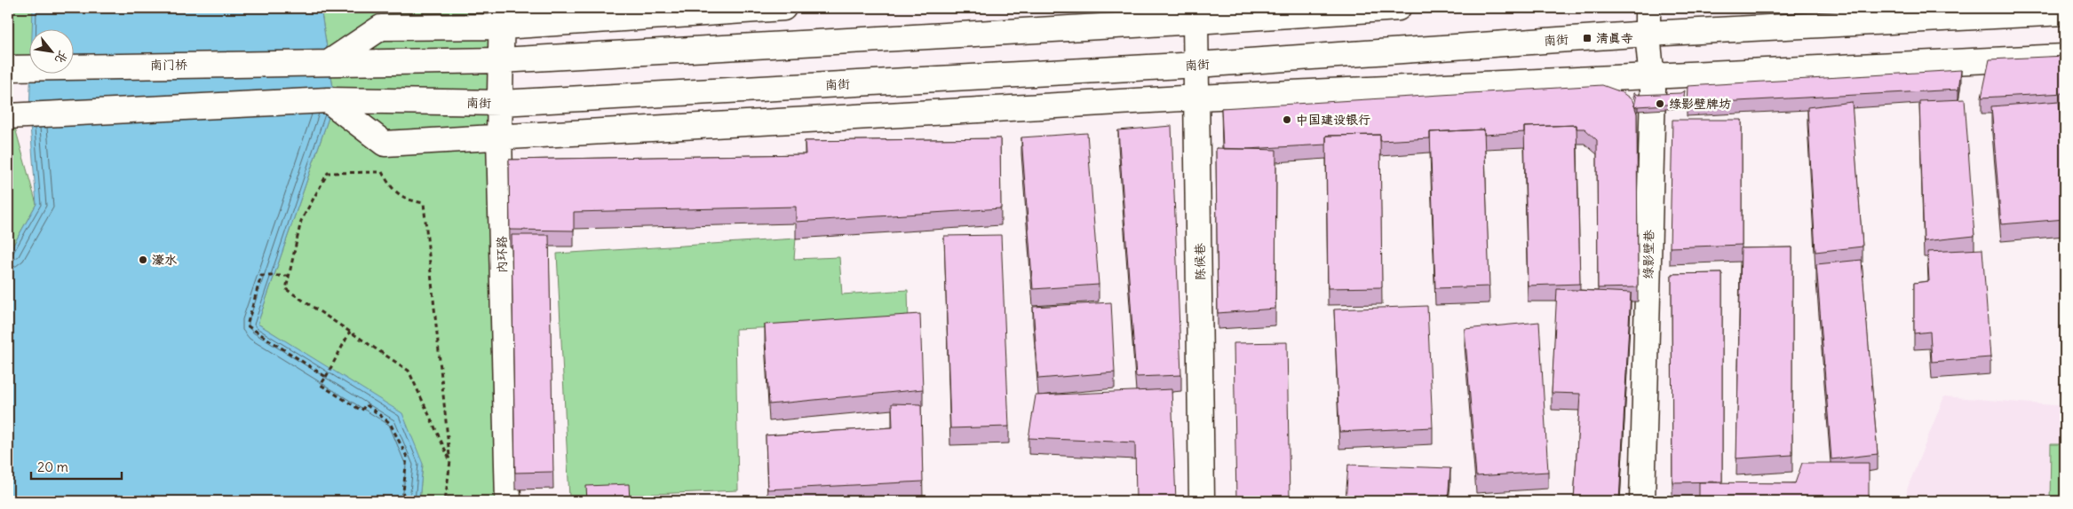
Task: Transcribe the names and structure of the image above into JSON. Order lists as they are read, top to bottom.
{
  "streets": {
    "street": [
      "南街",
      "南门桥",
      "内环路",
      "绿影壁巷",
      "陈候巷"
    ]
  },
  "crossings": [
    ["南街", "内环路"],
    ["南街", "绿影壁巷"],
    ["南街", "陈候巷"]
  ],
  "places": {
    "transit": ["清真寺"],
    "other": ["绿影壁牌坊", "中国建设银行", "濠水"]
  },
  "scale_bar": "20 m",
  "north": "bottom right"
}
